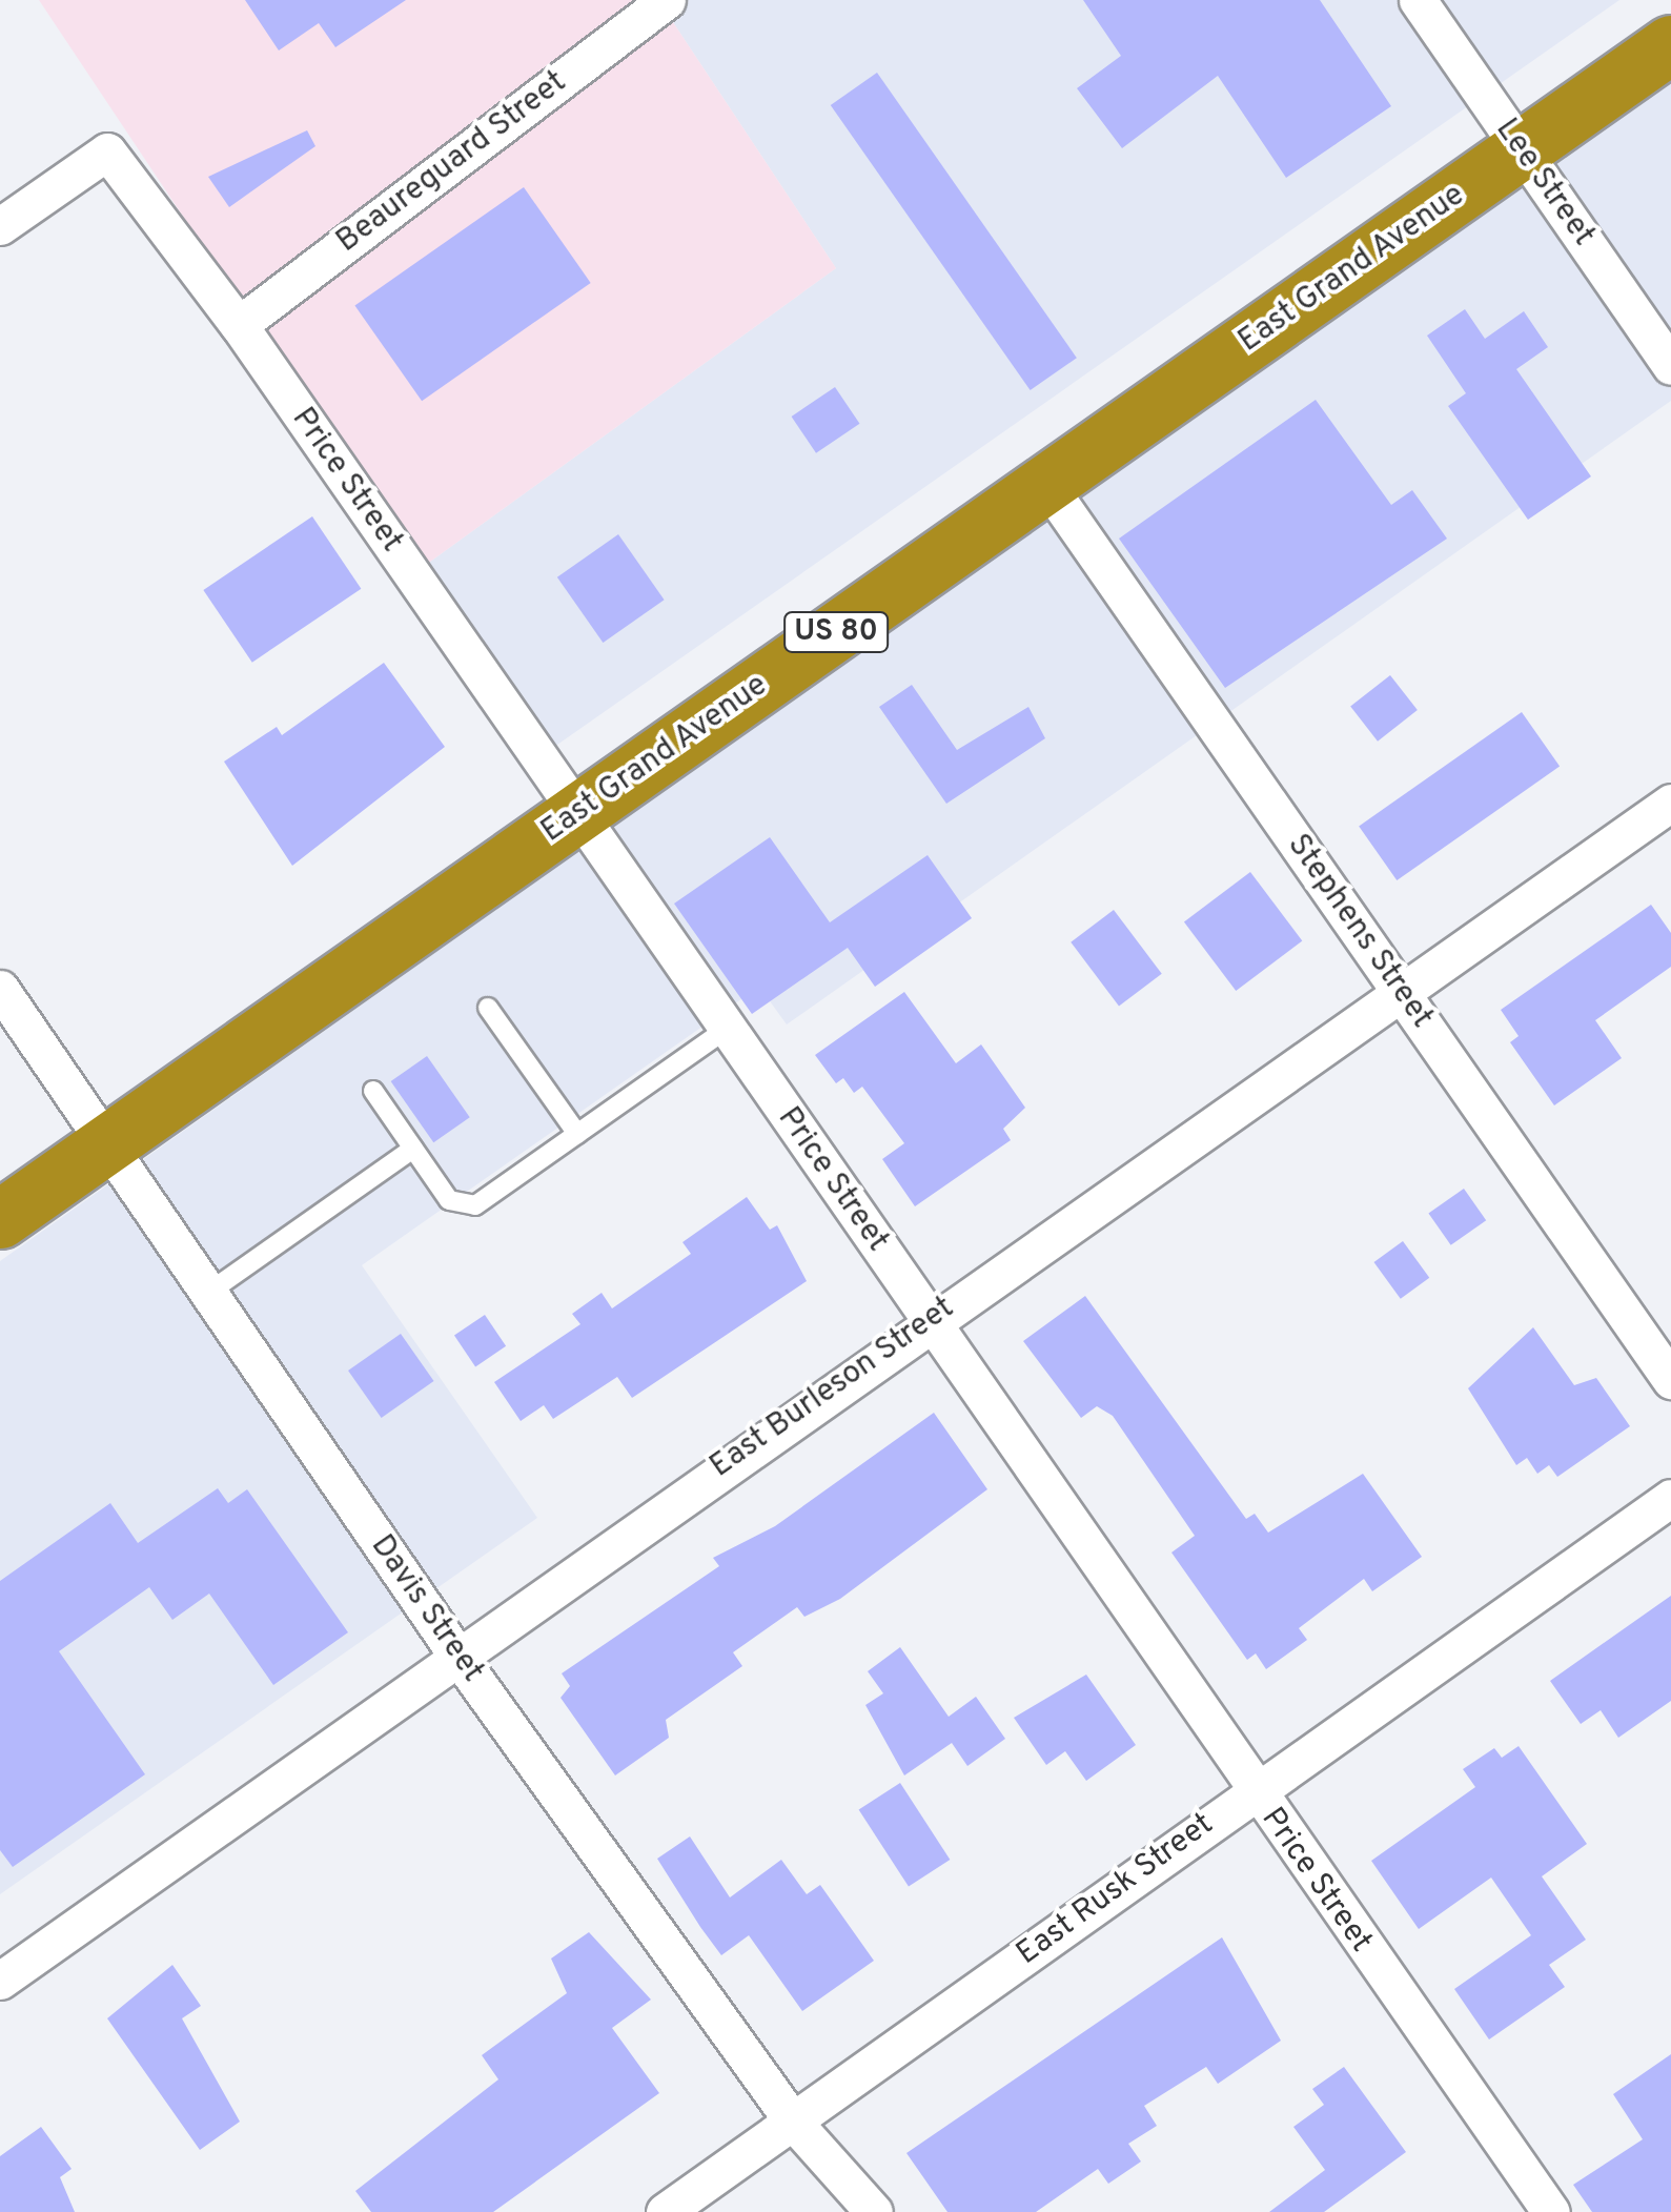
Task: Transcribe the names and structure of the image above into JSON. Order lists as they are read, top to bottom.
{
  "streets": {
    "highway": ["East Grand Avenue", "US 80"],
    "street": [
      "Beaureguard Street",
      "Lee Street",
      "Price Street",
      "Stephens Street",
      "East Burleson Street",
      "Davis Street",
      "East Rusk Street"
    ]
  },
  "crossings": [
    ["Beaureguard Street", "Price Street"],
    ["Lee Street", "East Grand Avenue"],
    ["East Grand Avenue", "Price Street"],
    ["East Grand Avenue", "Stephens Street"],
    ["East Grand Avenue", "Davis Street"],
    ["Price Street", "East Burleson Street"],
    ["Price Street", "East Rusk Street"],
    ["Stephens Street", "East Burleson Street"],
    ["East Burleson Street", "Davis Street"],
    ["Davis Street", "East Rusk Street"]
  ]
}
